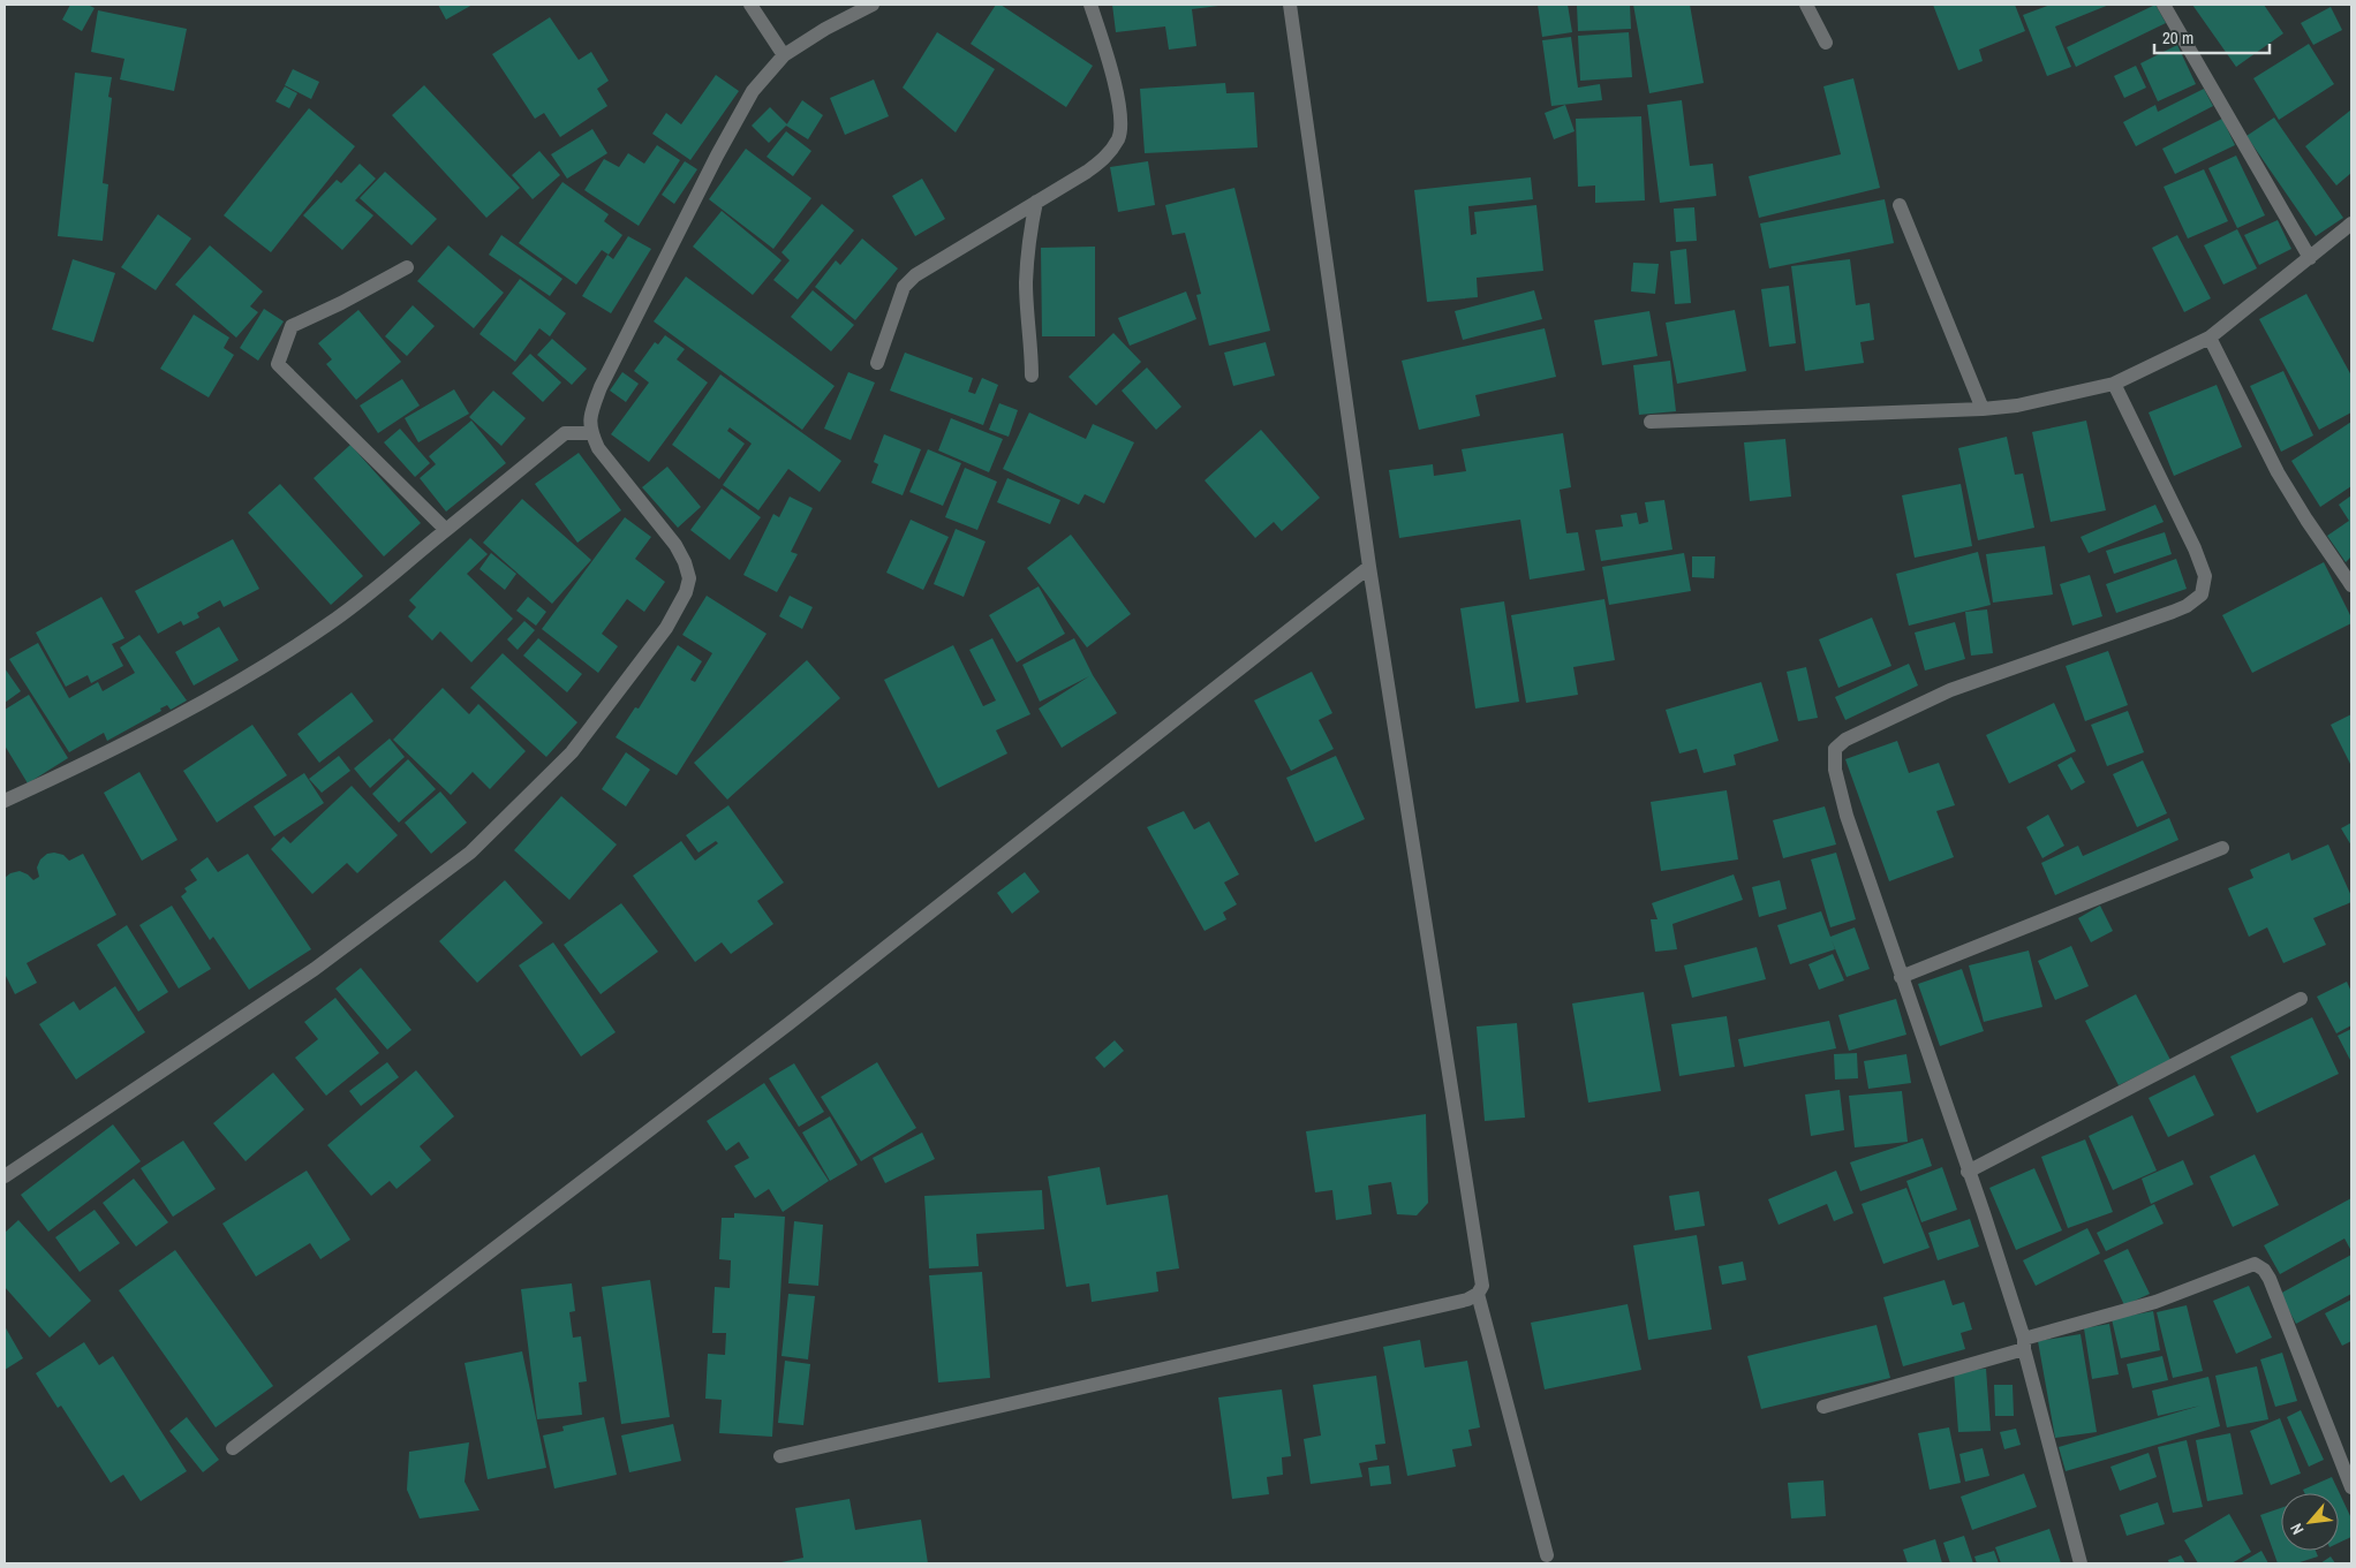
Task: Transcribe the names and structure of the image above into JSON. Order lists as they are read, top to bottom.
{
  "scale_bar": "20 m",
  "north": "bottom left"
}
